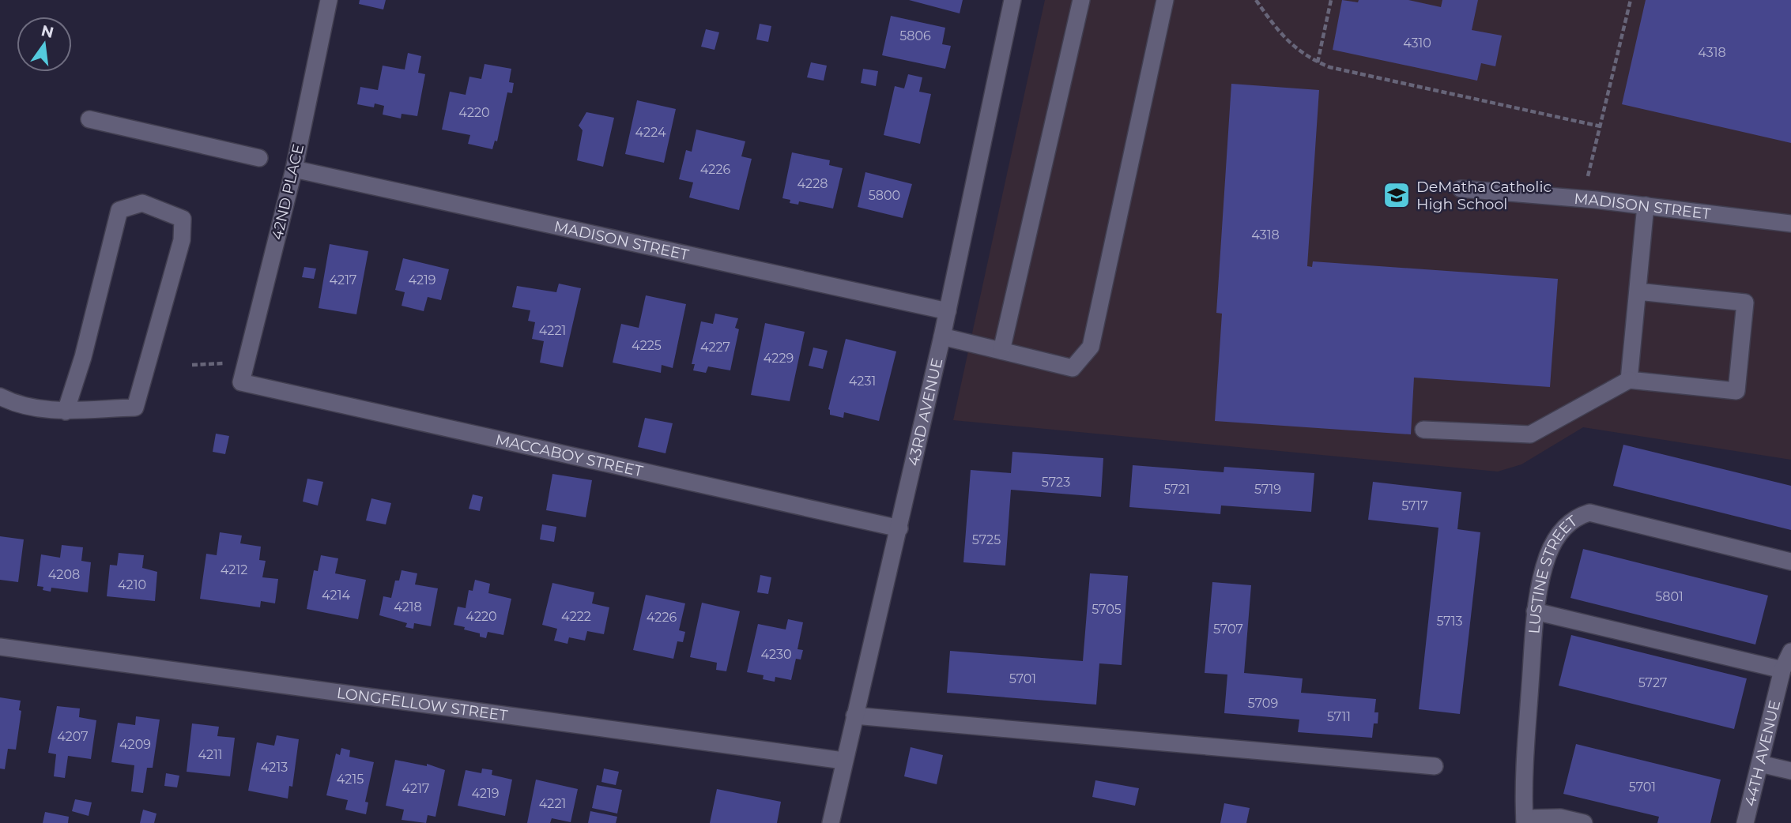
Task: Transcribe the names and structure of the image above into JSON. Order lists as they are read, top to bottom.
{
  "streets": {
    "street": [
      "42ND PLACE",
      "MADISON STREET",
      "43RD AVENUE",
      "MACCABOY STREET",
      "LUSTINE STREET",
      "LONGFELLOW STREET",
      "44TH AVENUE"
    ]
  },
  "crossings": [
    ["42ND PLACE", "MADISON STREET"],
    ["42ND PLACE", "MACCABOY STREET"],
    ["MADISON STREET", "43RD AVENUE"],
    ["43RD AVENUE", "MACCABOY STREET"],
    ["43RD AVENUE", "LONGFELLOW STREET"]
  ],
  "places": {
    "school or university": ["DeMatha Catholic High School"]
  },
  "house_numbers": [
    "5806",
    "4310",
    "4318",
    "4220",
    "4224",
    "4226",
    "4228",
    "5800",
    "4318",
    "4217",
    "4219",
    "4221",
    "4225",
    "4227",
    "4229",
    "4231",
    "5723",
    "5721",
    "5719",
    "5717",
    "5725",
    "4212",
    "4208",
    "4210",
    "4214",
    "5801",
    "4218",
    "5705",
    "4220",
    "4222",
    "4226",
    "5713",
    "5707",
    "4230",
    "5701",
    "5727",
    "5709",
    "5711",
    "4207",
    "4209",
    "4211",
    "4213",
    "4215",
    "5701",
    "4217",
    "4219",
    "4221"
  ],
  "north": "top"
}
